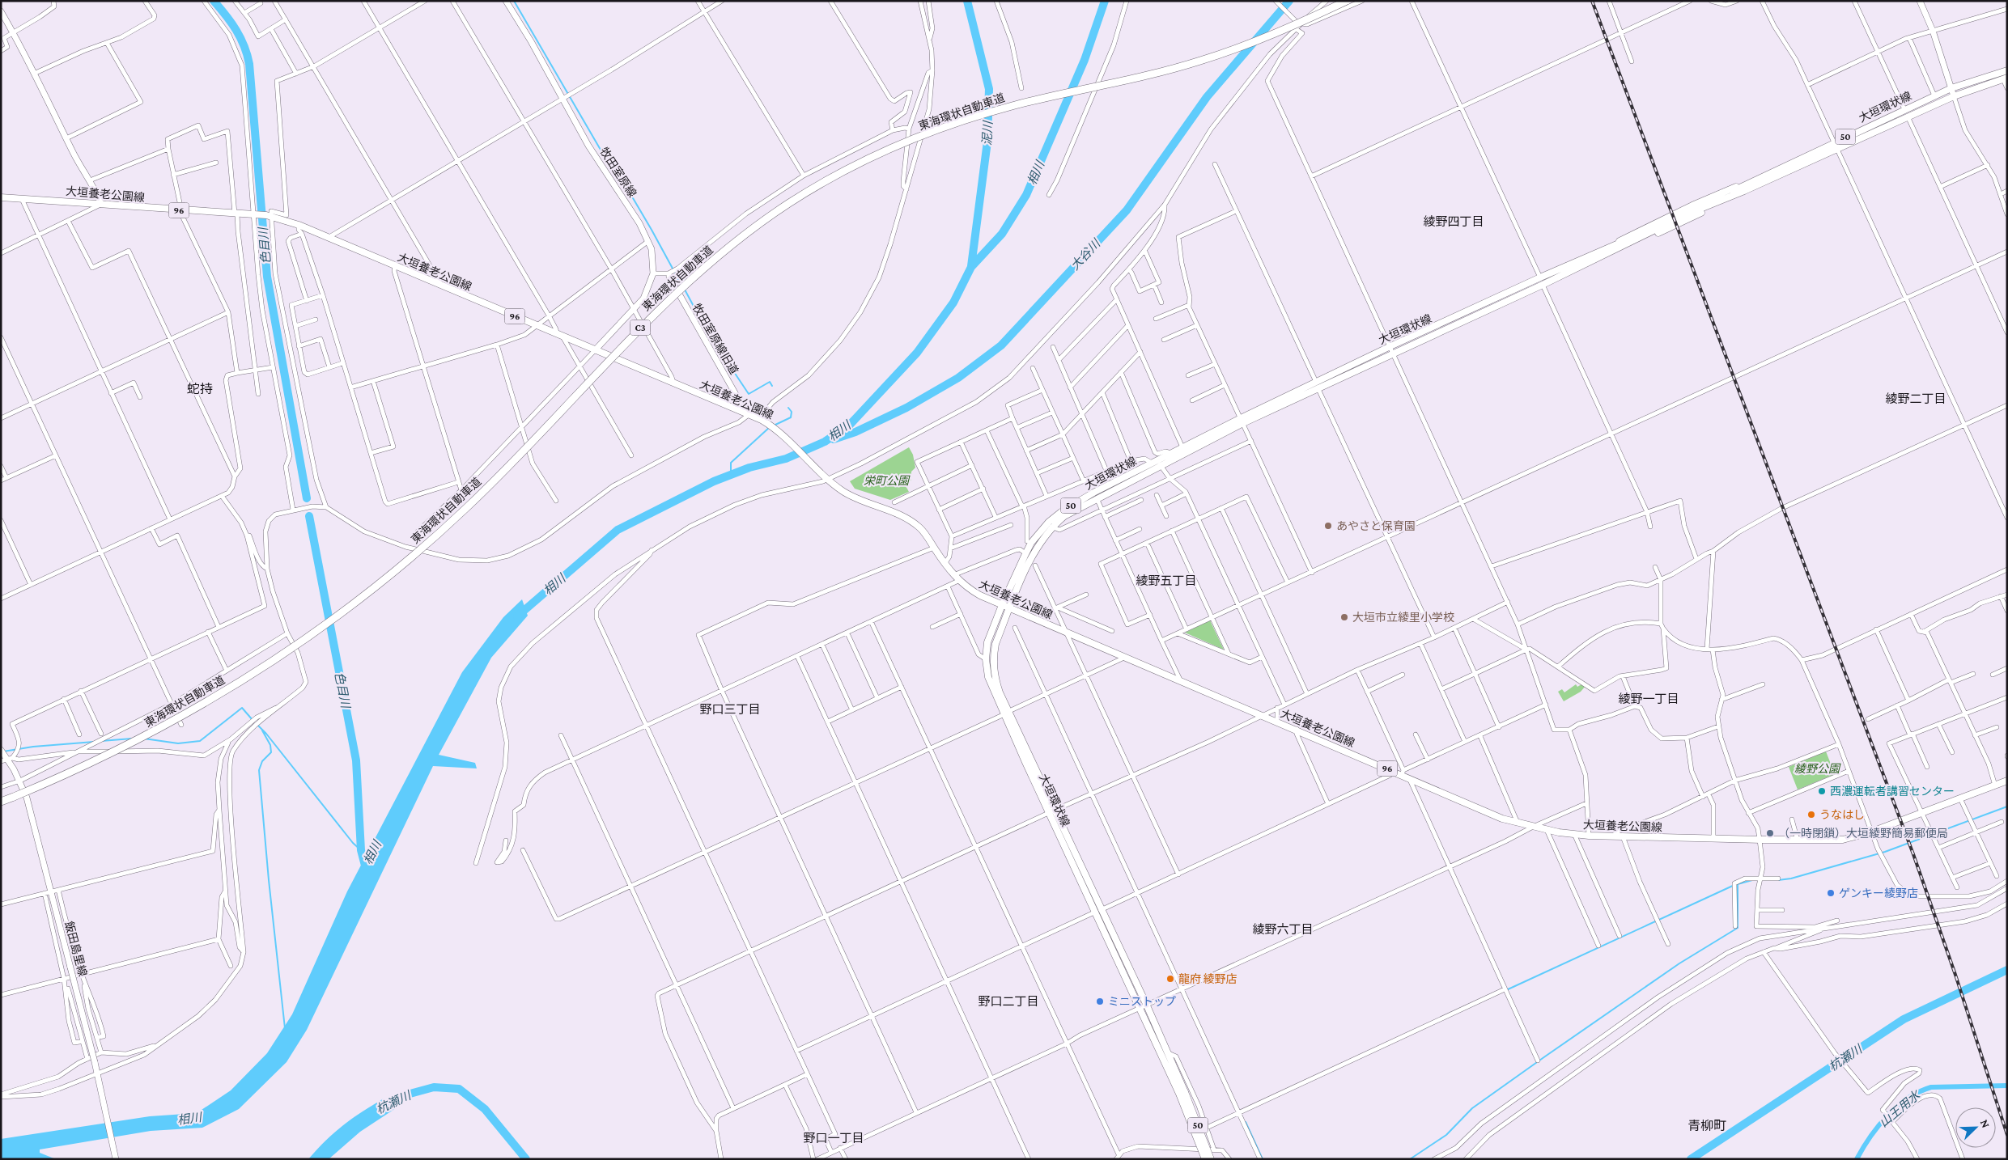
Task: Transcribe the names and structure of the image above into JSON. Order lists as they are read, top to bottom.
{
  "streets": {
    "highway": ["東海環状自動車道", "C3"],
    "main road": [
      "大垣環状線",
      "50",
      "牧田室原線",
      "大垣養老公園線",
      "96",
      "牧田室原線旧道",
      "飯田島里線"
    ]
  },
  "crossings": [
    ["大垣環状線", "大垣養老公園線"],
    ["牧田室原線", "大垣養老公園線"],
    ["大垣養老公園線", "牧田室原線旧道"]
  ],
  "districts": [
    "綾野四丁目",
    "蛇持",
    "綾野二丁目",
    "綾野五丁目",
    "綾野一丁目",
    "野口三丁目",
    "綾野六丁目",
    "野口二丁目",
    "青柳町",
    "野口一丁目"
  ],
  "water": [
    "泥川",
    "相川",
    "色目川",
    "大谷川",
    "杭瀬川",
    "山王用水"
  ],
  "parks": ["栄町公園", "綾野公園"],
  "places": [
    "あやさと保育園",
    "大垣市立綾里小学校",
    "西濃運転者講習センター",
    "うなはし",
    "（一時閉鎖）大垣綾野簡易郵便局",
    "ゲンキー綾野店",
    "龍府 綾野店",
    "ミニストップ"
  ],
  "north": "top right"
}
